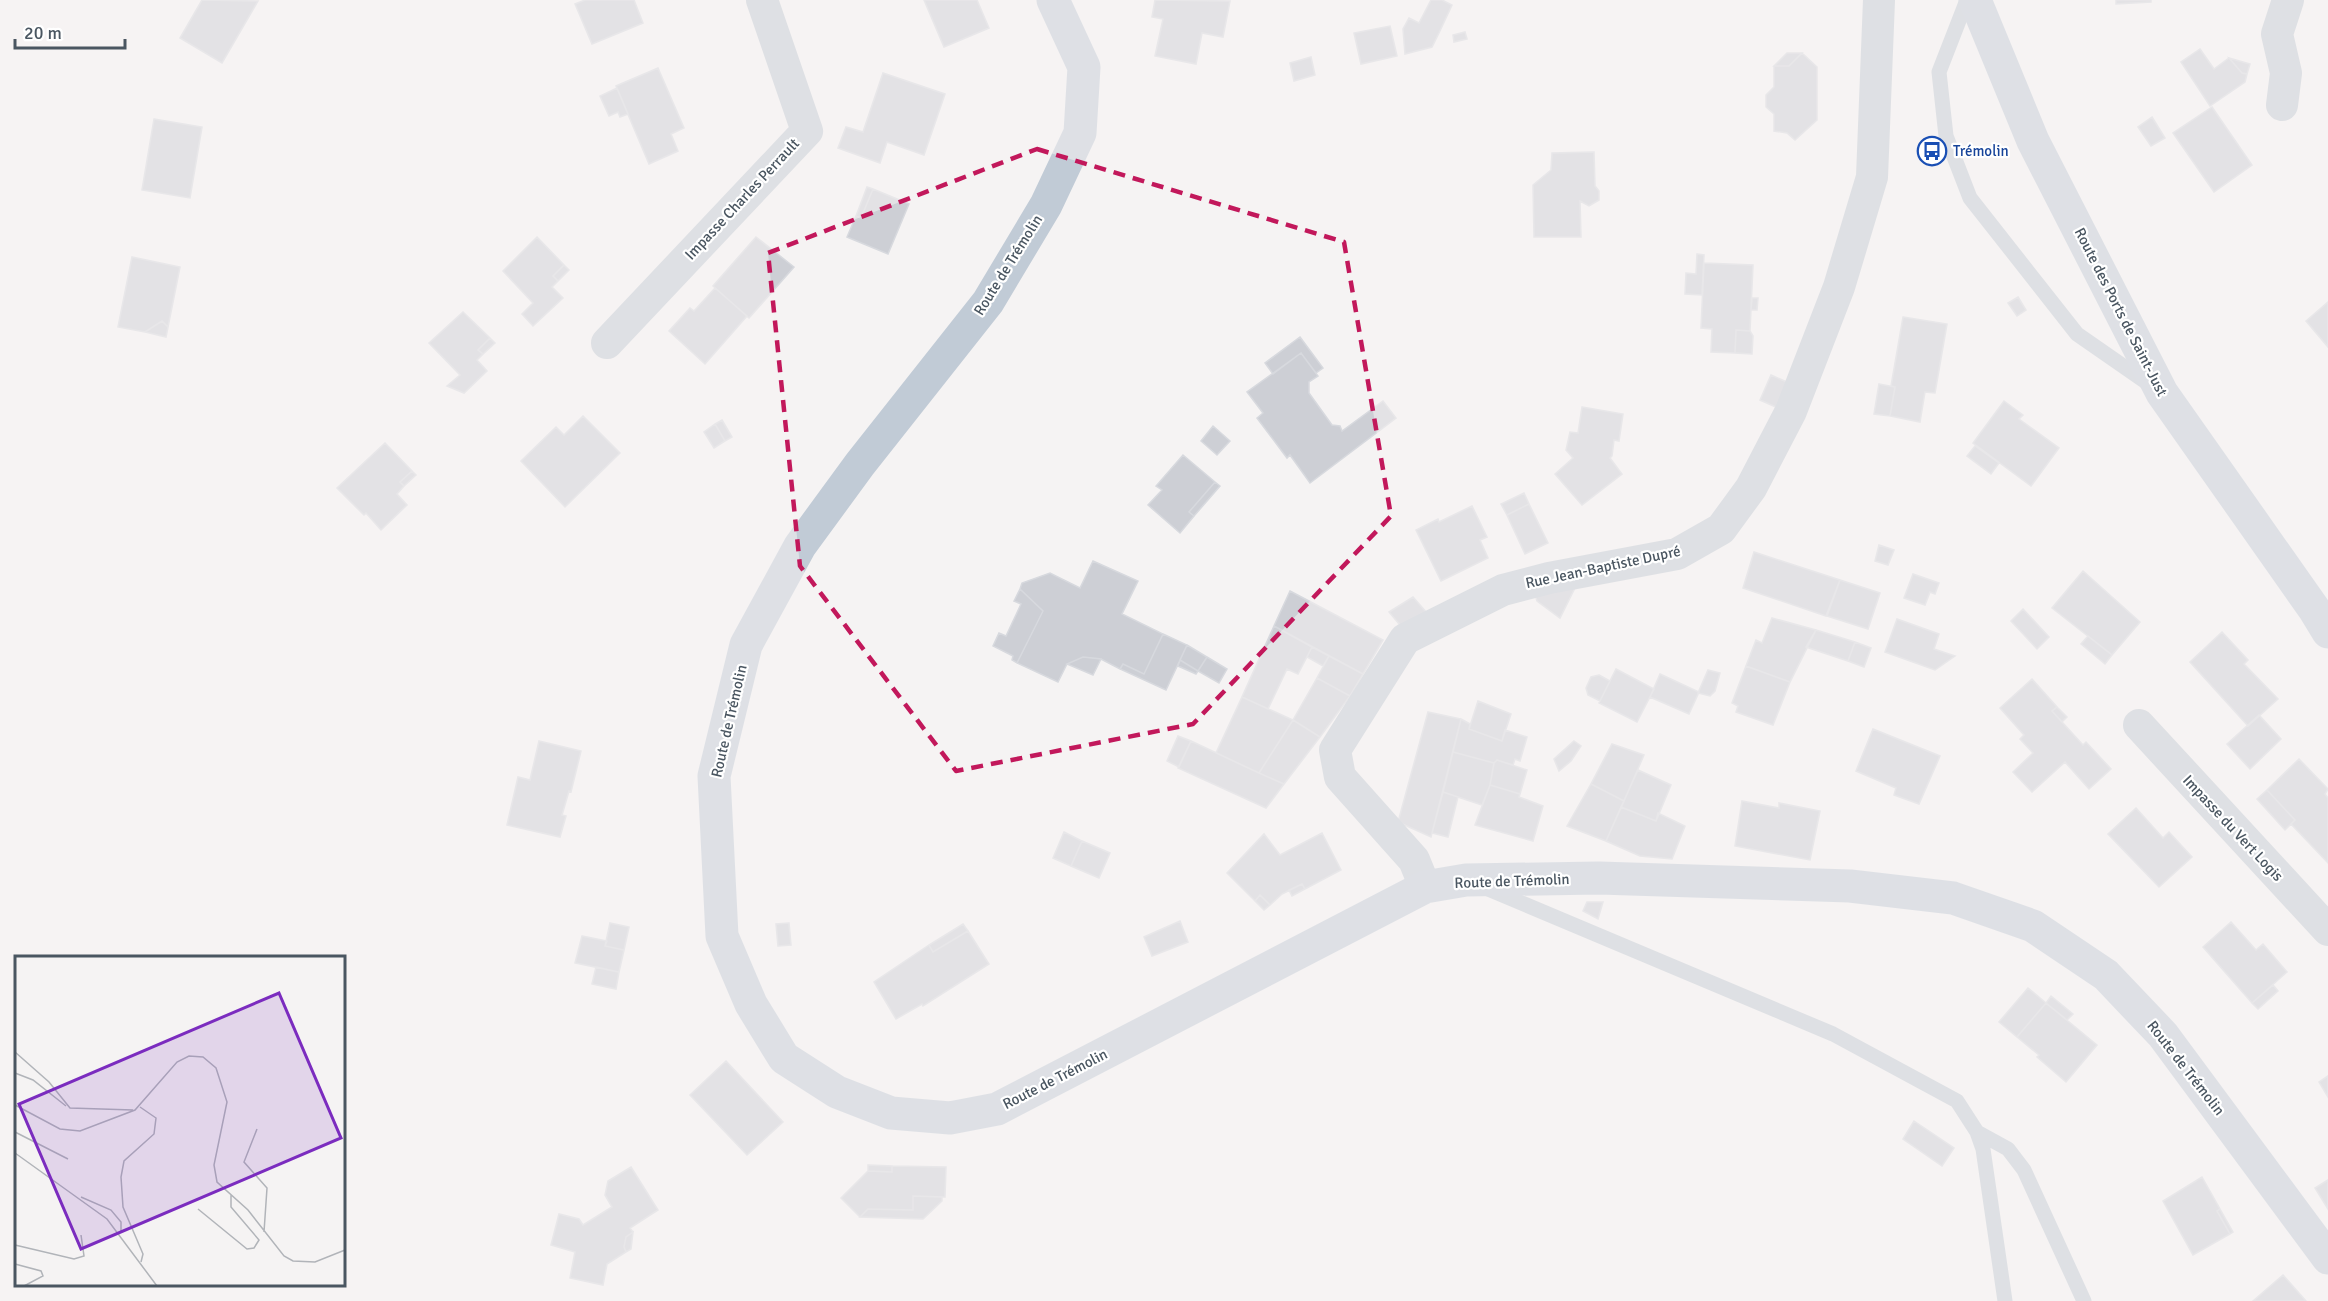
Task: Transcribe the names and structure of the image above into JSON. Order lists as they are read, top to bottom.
{
  "streets": {
    "street": [
      "Impasse Charles Perrault",
      "Route de Trémolin",
      "Route des Ports de Saint-Just",
      "Rue Jean-Baptiste Dupré",
      "Impasse du Vert Logis"
    ]
  },
  "crossings": [
    ["Route de Trémolin", "Rue Jean-Baptiste Dupré"]
  ],
  "places": {
    "bus stop": ["Trémolin"]
  },
  "scale_bar": "20 m"
}
